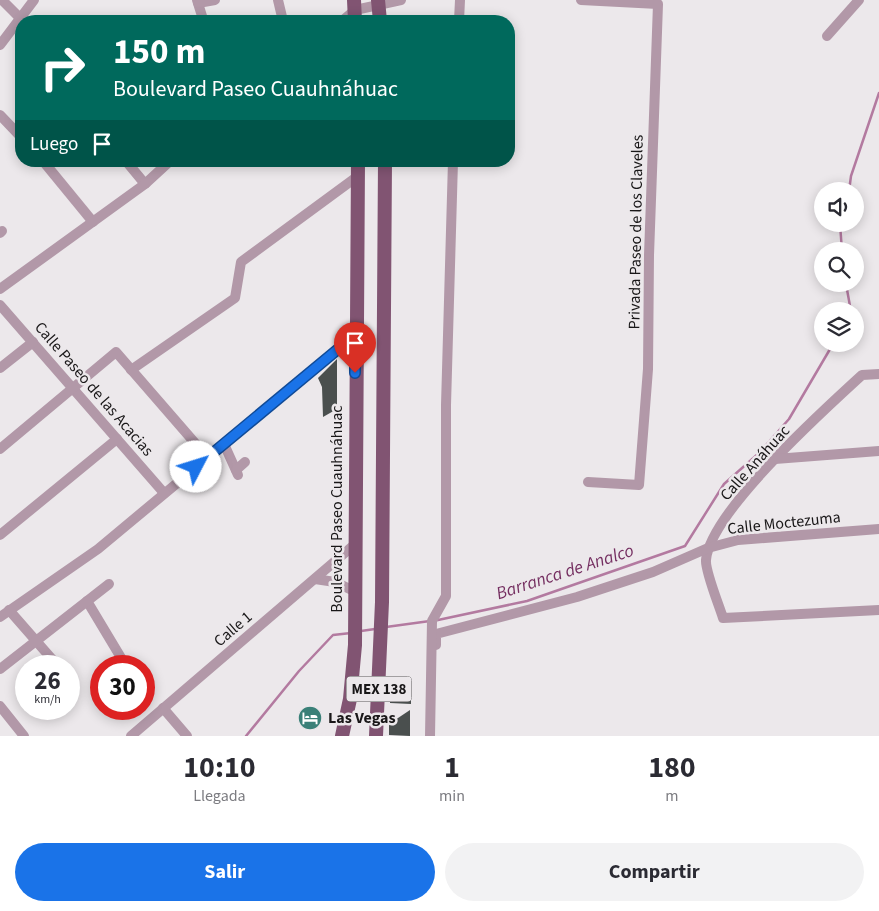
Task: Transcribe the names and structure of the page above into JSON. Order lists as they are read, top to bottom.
{
  "streets": {
    "main road": ["Boulevard Paseo Cuauhnáhuac", "MEX 138"],
    "street": [
      "Privada Paseo de los Claveles",
      "Calle Paseo de las Acacias",
      "Calle Anáhuac",
      "Calle Moctezuma",
      "Calle 1"
    ]
  },
  "crossings": [
    ["Calle Anáhuac", "Calle Moctezuma"],
    ["Boulevard Paseo Cuauhnáhuac", "Calle 1"]
  ],
  "water": ["Barranca de Analco"],
  "places": {
    "hotel": ["Las Vegas"]
  },
  "page": {
    "turn": ["150 m", "Boulevard Paseo Cuauhnáhuac"],
    "then": "Luego",
    "speed": "26 km/h",
    "limit": "30",
    "eta": [
      "10:10",
      "Llegada",
      "1",
      "min",
      "180",
      "m"
    ],
    "buttons": ["Salir", "Compartir"]
  }
}
